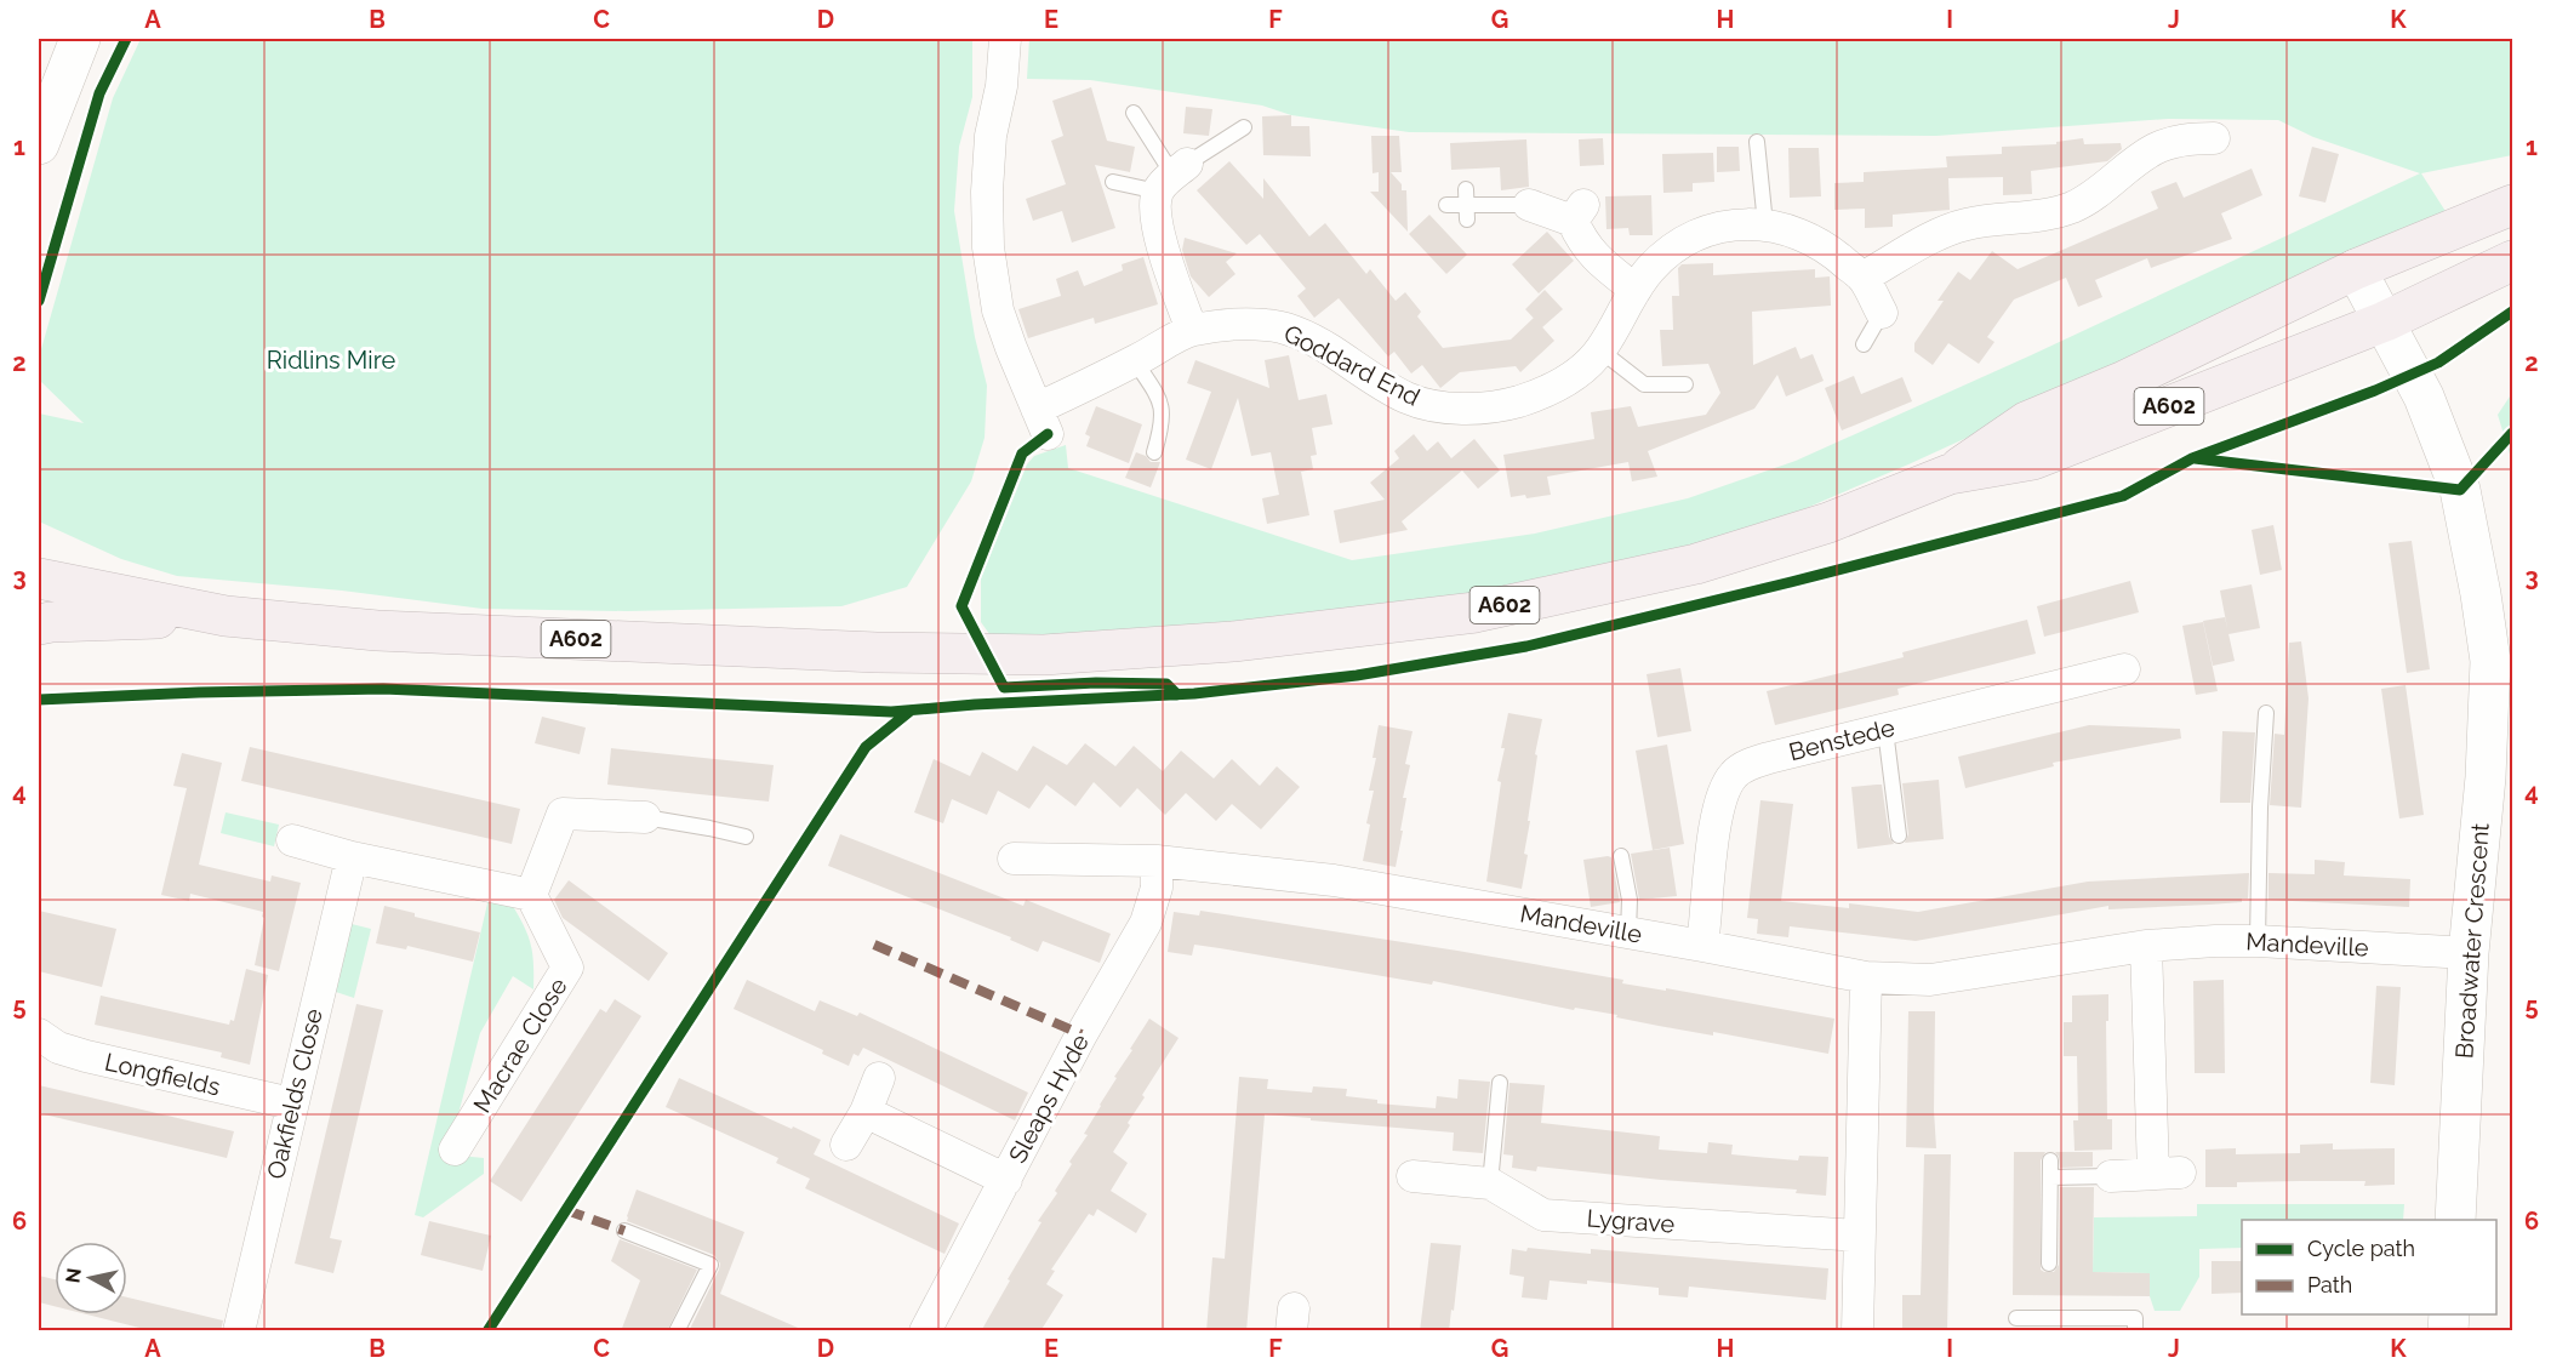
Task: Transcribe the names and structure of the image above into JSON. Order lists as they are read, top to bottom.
{
  "streets": {
    "highway": ["A602"],
    "street": [
      "Goddard End",
      "Benstede",
      "Mandeville",
      "Broadwater Crescent",
      "Macrae Close",
      "Longfields",
      "Oakfields Close",
      "Sleaps Hyde",
      "Lygrave"
    ]
  },
  "crossings": [
    ["A602", "Broadwater Crescent"],
    ["Benstede", "Mandeville"],
    ["Mandeville", "Broadwater Crescent"],
    ["Mandeville", "Sleaps Hyde"],
    ["Longfields", "Oakfields Close"]
  ],
  "parks": ["Ridlins Mire"],
  "legend": ["Cycle path", "Path"],
  "north": "left",
  "grid": {
    "columns": [
      "A",
      "B",
      "C",
      "D",
      "E",
      "F",
      "G",
      "H",
      "I",
      "J",
      "K"
    ],
    "rows": [
      "1",
      "2",
      "3",
      "4",
      "5",
      "6"
    ]
  }
}
